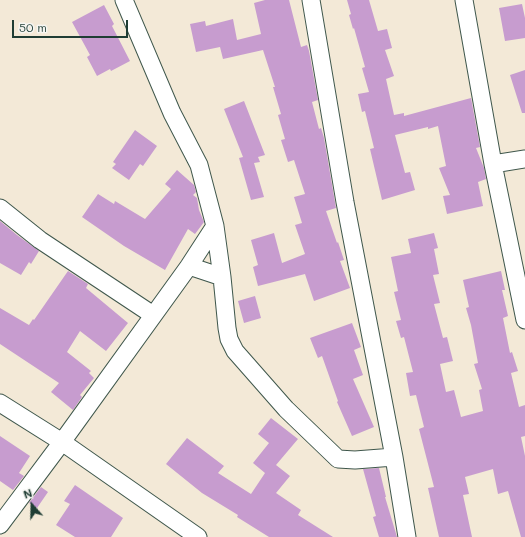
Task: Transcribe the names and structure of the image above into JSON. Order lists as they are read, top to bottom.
{
  "scale_bar": "50 m",
  "north": "top"
}
